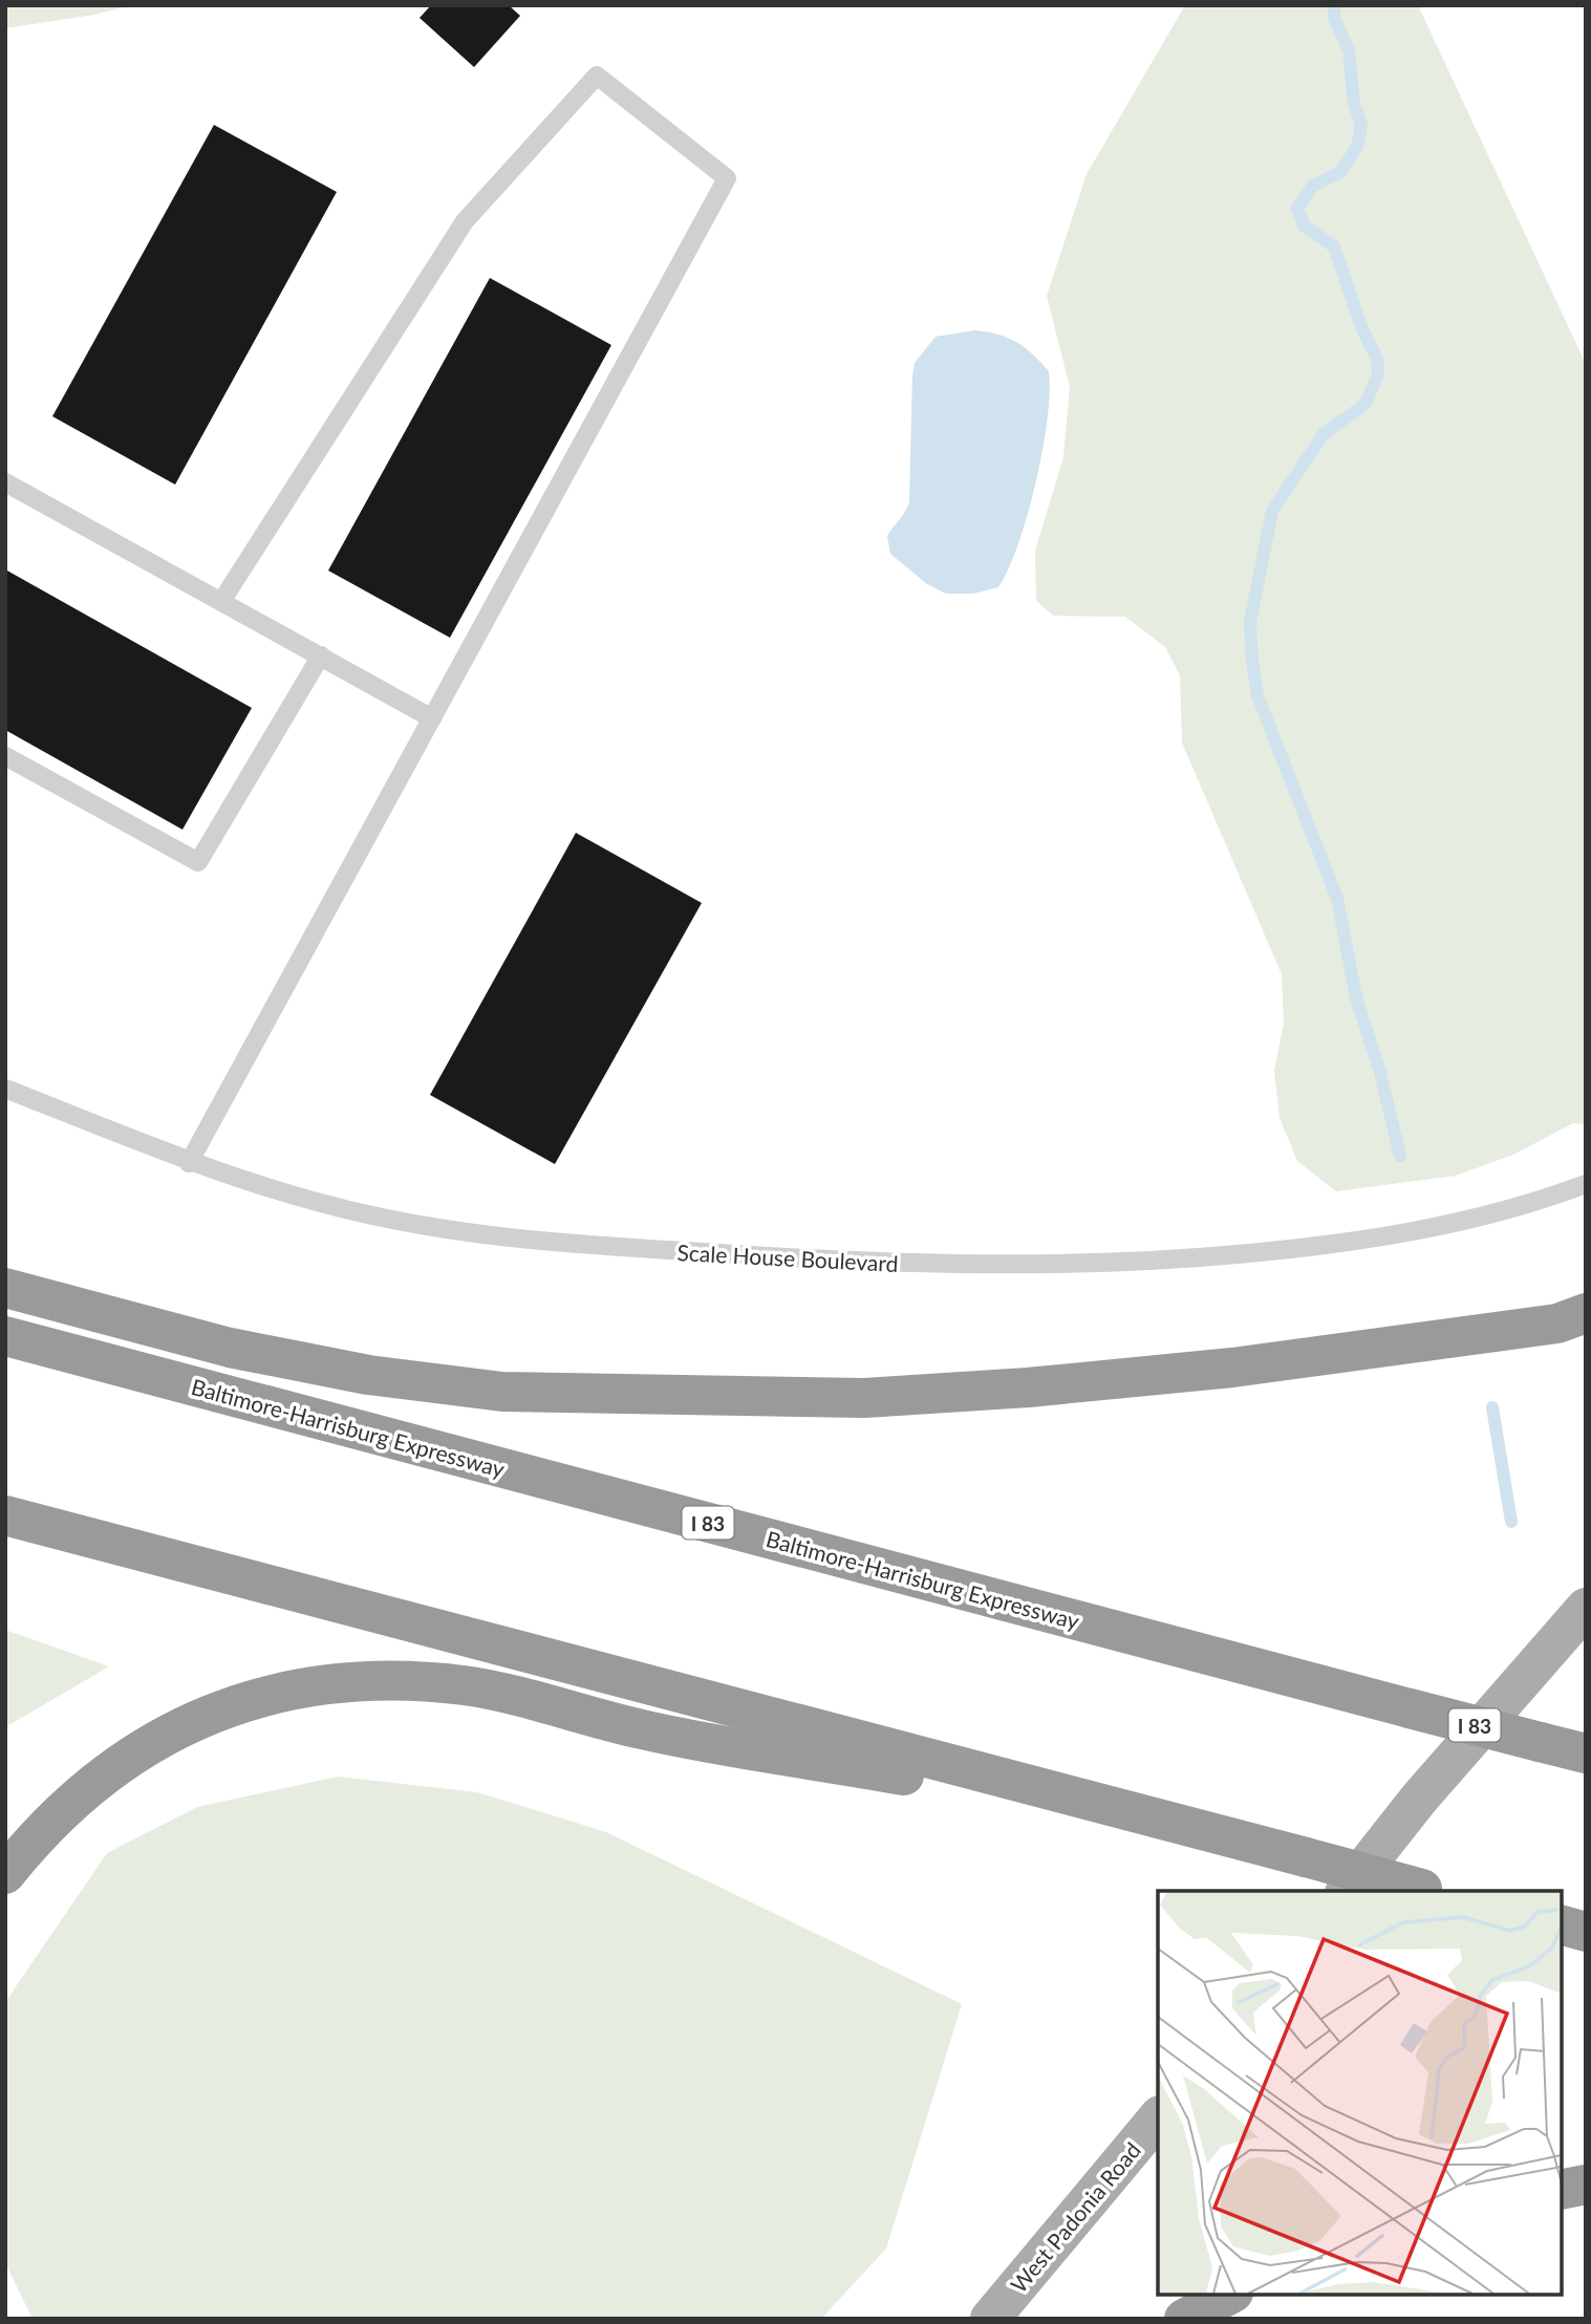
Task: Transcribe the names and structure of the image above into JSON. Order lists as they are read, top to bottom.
{
  "streets": {
    "highway": ["Baltimore-Harrisburg Expressway", "I 83"],
    "main road": ["West Padonia Road"],
    "lane": ["Scale House Boulevard"]
  }
}
